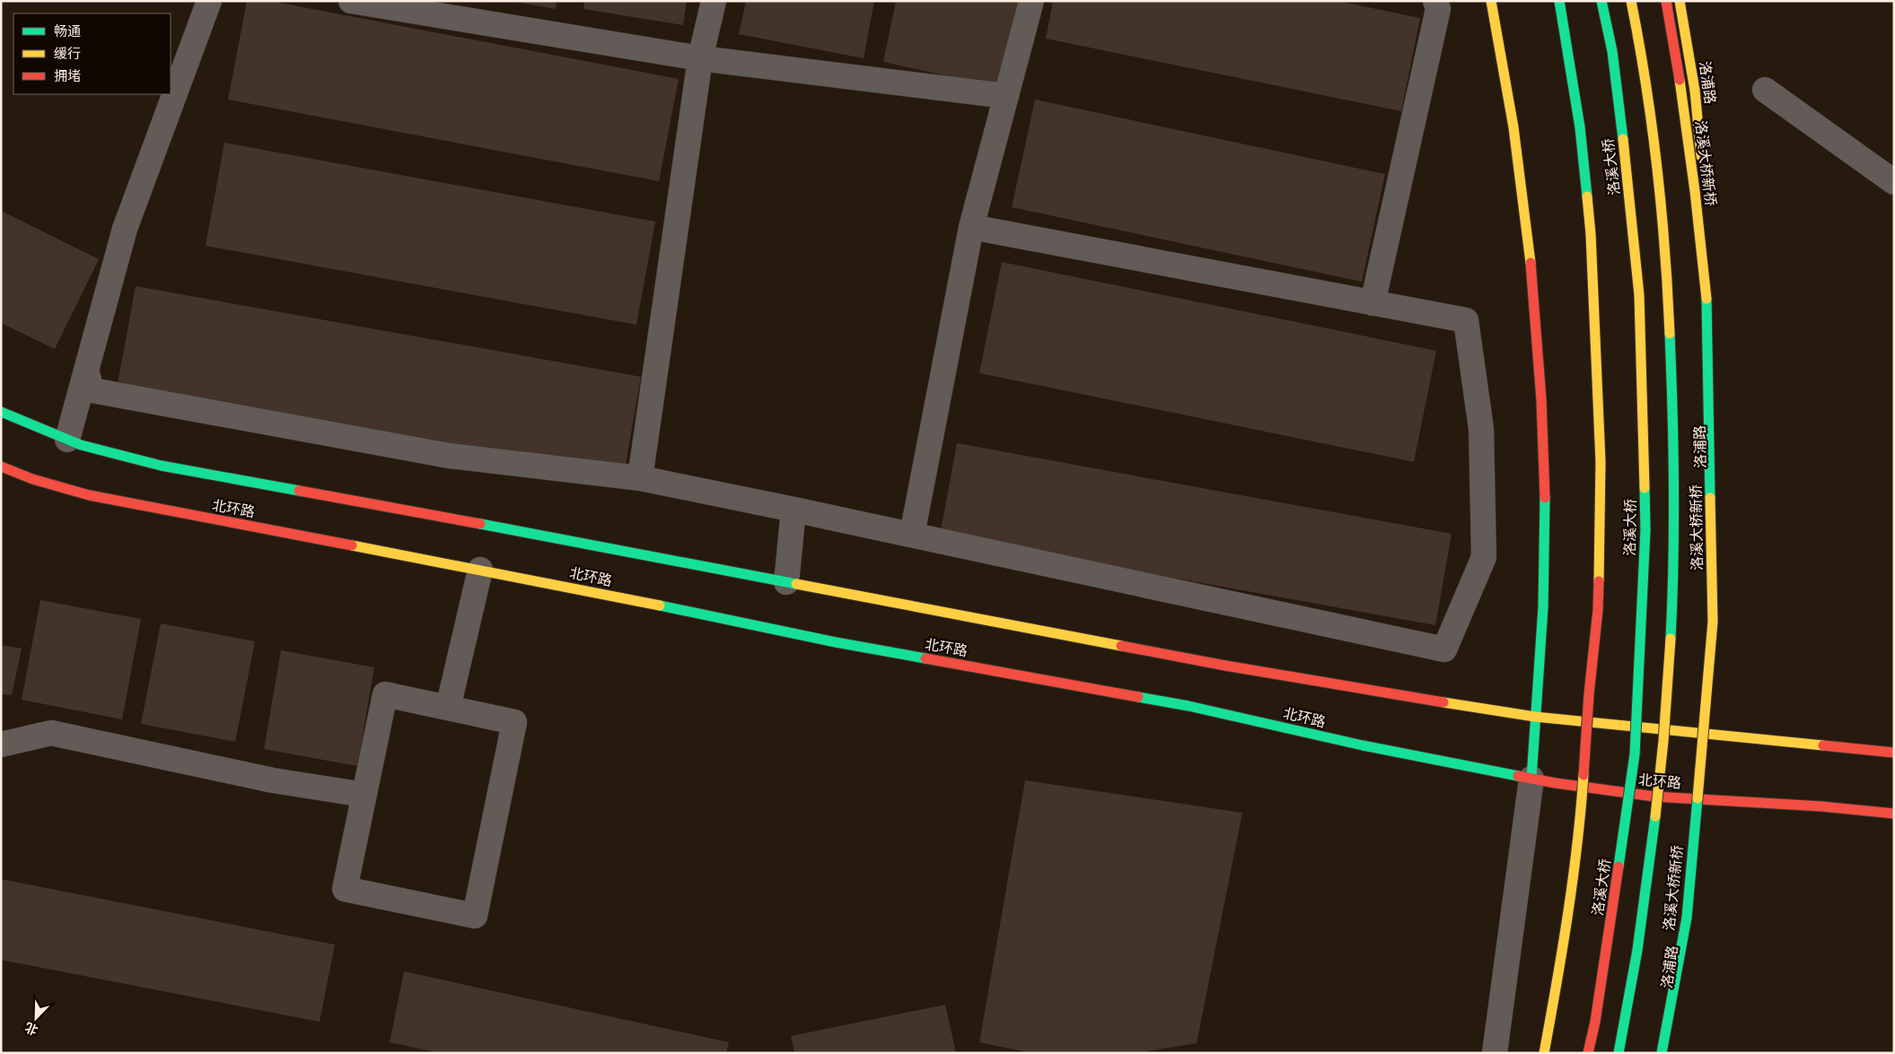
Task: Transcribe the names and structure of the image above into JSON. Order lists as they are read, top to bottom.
{
  "streets": {
    "main road": [
      "洛浦路",
      "洛溪大桥新桥",
      "洛溪大桥",
      "北环路"
    ]
  },
  "crossings": [
    ["洛浦路", "北环路"]
  ],
  "legend": ["畅通", "缓行", "拥堵"],
  "north": "bottom left"
}
